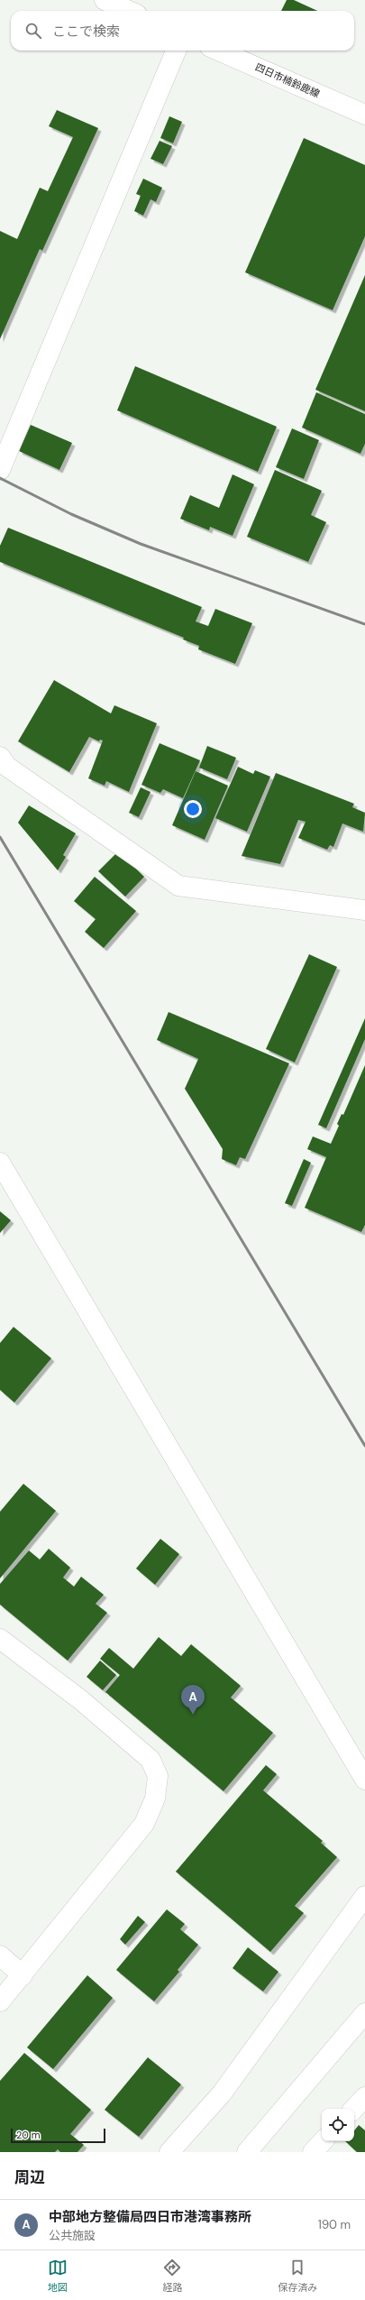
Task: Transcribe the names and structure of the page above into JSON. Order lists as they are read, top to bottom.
{
  "streets": {
    "street": ["四日市楠鈴鹿線"]
  },
  "scale_bar": "20 m",
  "page": {
    "search": "ここで検索",
    "pins": "A",
    "scale": "20 m",
    "heading": "周辺",
    "list": [
      {
        "mark": "A",
        "name": "中部地方整備局四日市港湾事務所",
        "note": "公共施設",
        "value": "190 m"
      }
    ],
    "nav": ["地図", "経路", "保存済み"]
  }
}
